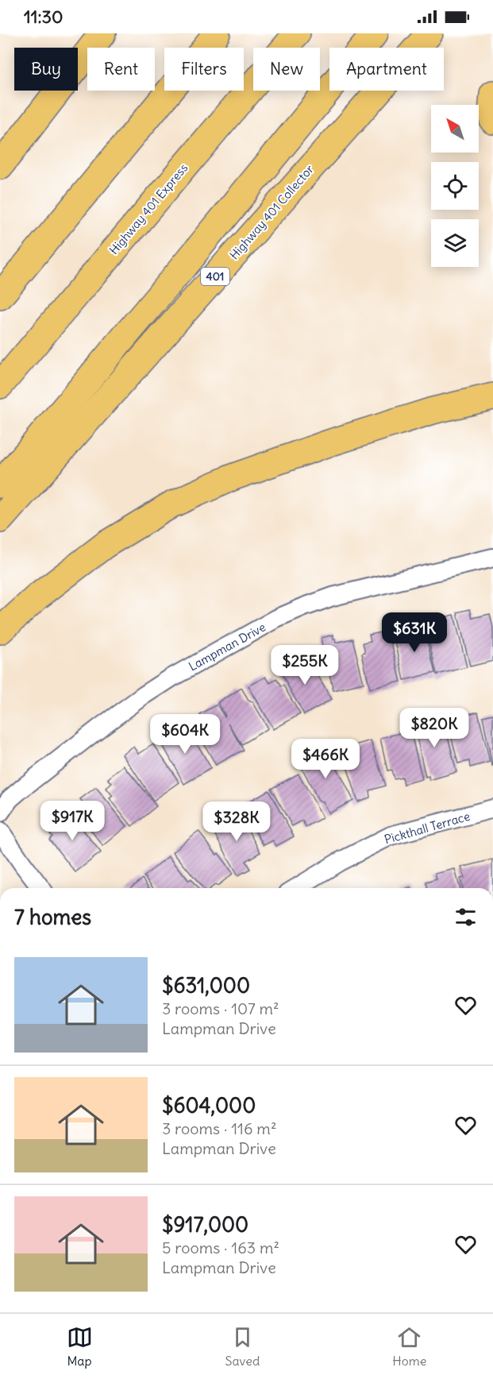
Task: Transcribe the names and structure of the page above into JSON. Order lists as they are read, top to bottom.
{
  "streets": {
    "highway": ["Highway 401 Express", "Highway 401 Collector", "401"],
    "street": ["Lampman Drive", "Pickthall Terrace"]
  },
  "north": "top left",
  "page": {
    "status": "11:30",
    "chip": [
      "Buy",
      "Rent",
      "Filters",
      "New",
      "Apartment"
    ],
    "price": [
      "$631K",
      "$255K",
      "$820K",
      "$604K",
      "$466K",
      "$917K",
      "$328K"
    ],
    "heading": "7 homes",
    "list": [
      {
        "name": "$631,000",
        "note": "3 rooms · 107 m² · Lampman Drive"
      },
      {
        "name": "$604,000",
        "note": "3 rooms · 116 m² · Lampman Drive"
      },
      {
        "name": "$917,000",
        "note": "5 rooms · 163 m² · Lampman Drive"
      }
    ],
    "tabs": ["Map", "Saved", "Home"]
  }
}
